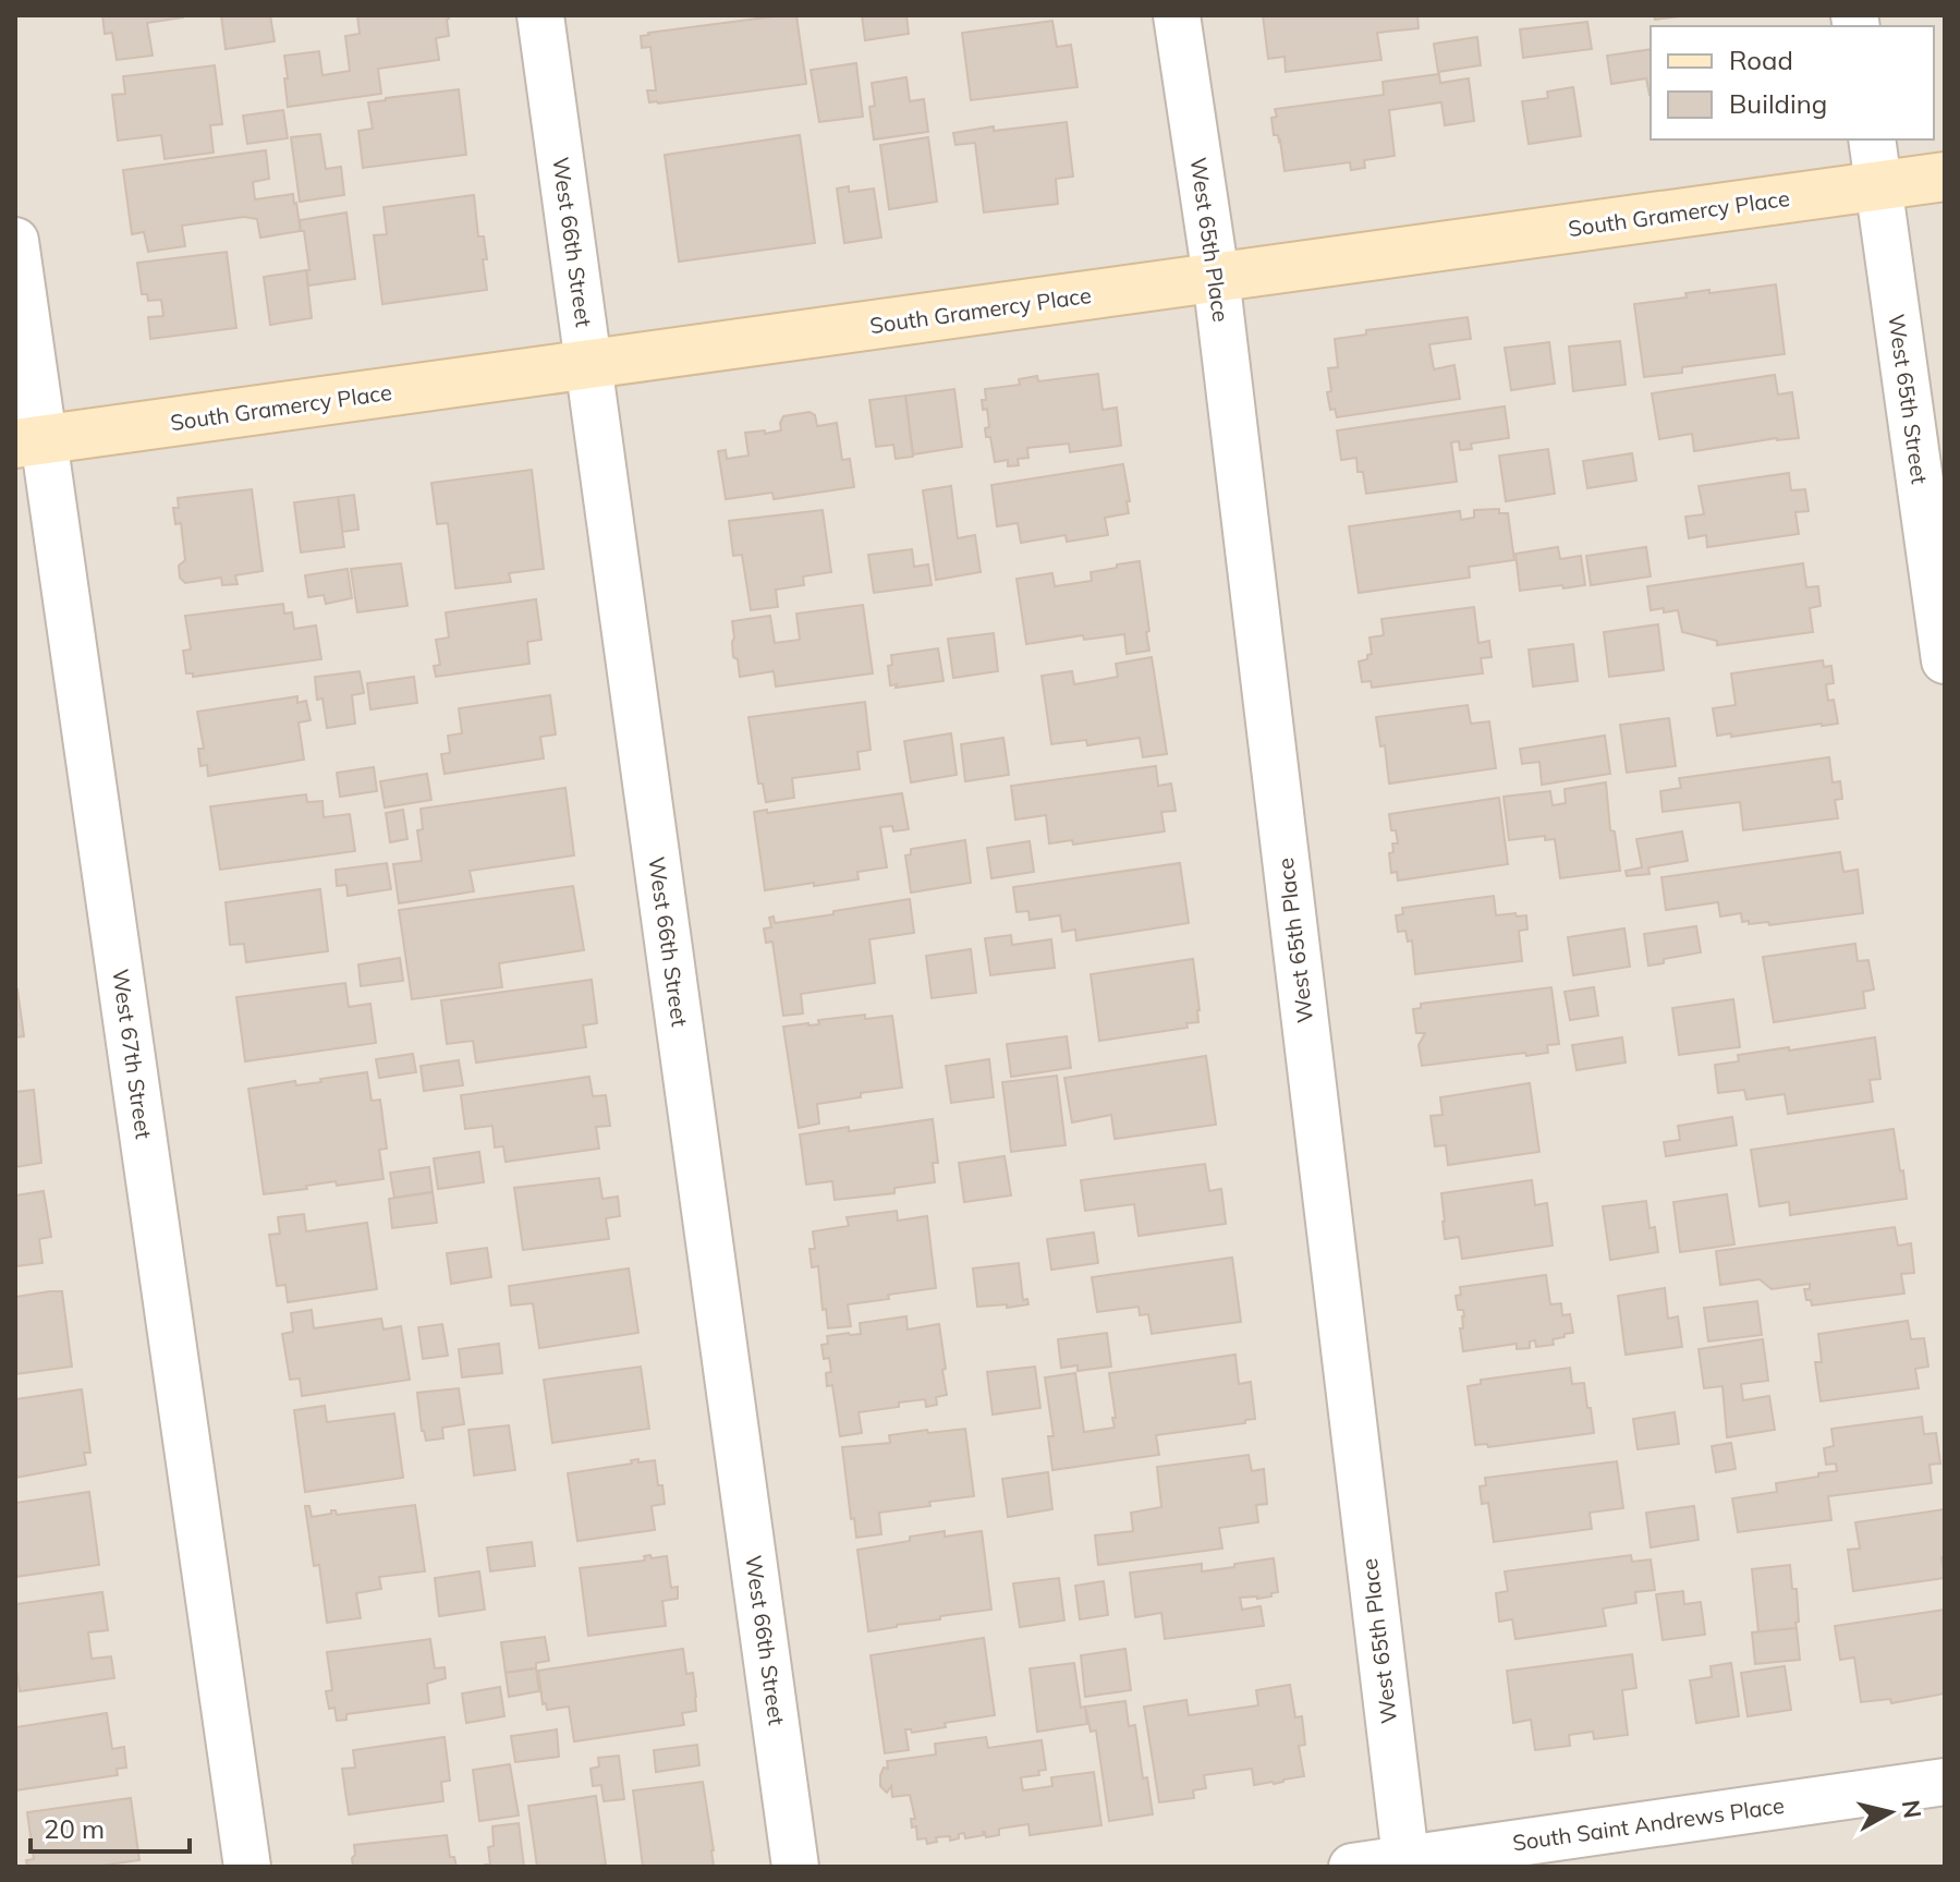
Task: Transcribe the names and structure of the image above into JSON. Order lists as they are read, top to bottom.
{
  "streets": {
    "street": [
      "South Gramercy Place",
      "West 65th Place",
      "West 66th Street",
      "West 65th Street",
      "West 67th Street",
      "South Saint Andrews Place"
    ]
  },
  "crossings": [
    ["South Gramercy Place", "West 65th Place"],
    ["South Gramercy Place", "West 66th Street"],
    ["South Gramercy Place", "West 65th Street"],
    ["South Gramercy Place", "West 67th Street"],
    ["West 65th Place", "South Saint Andrews Place"]
  ],
  "legend": ["Road", "Building"],
  "scale_bar": "20 m",
  "north": "right"
}
